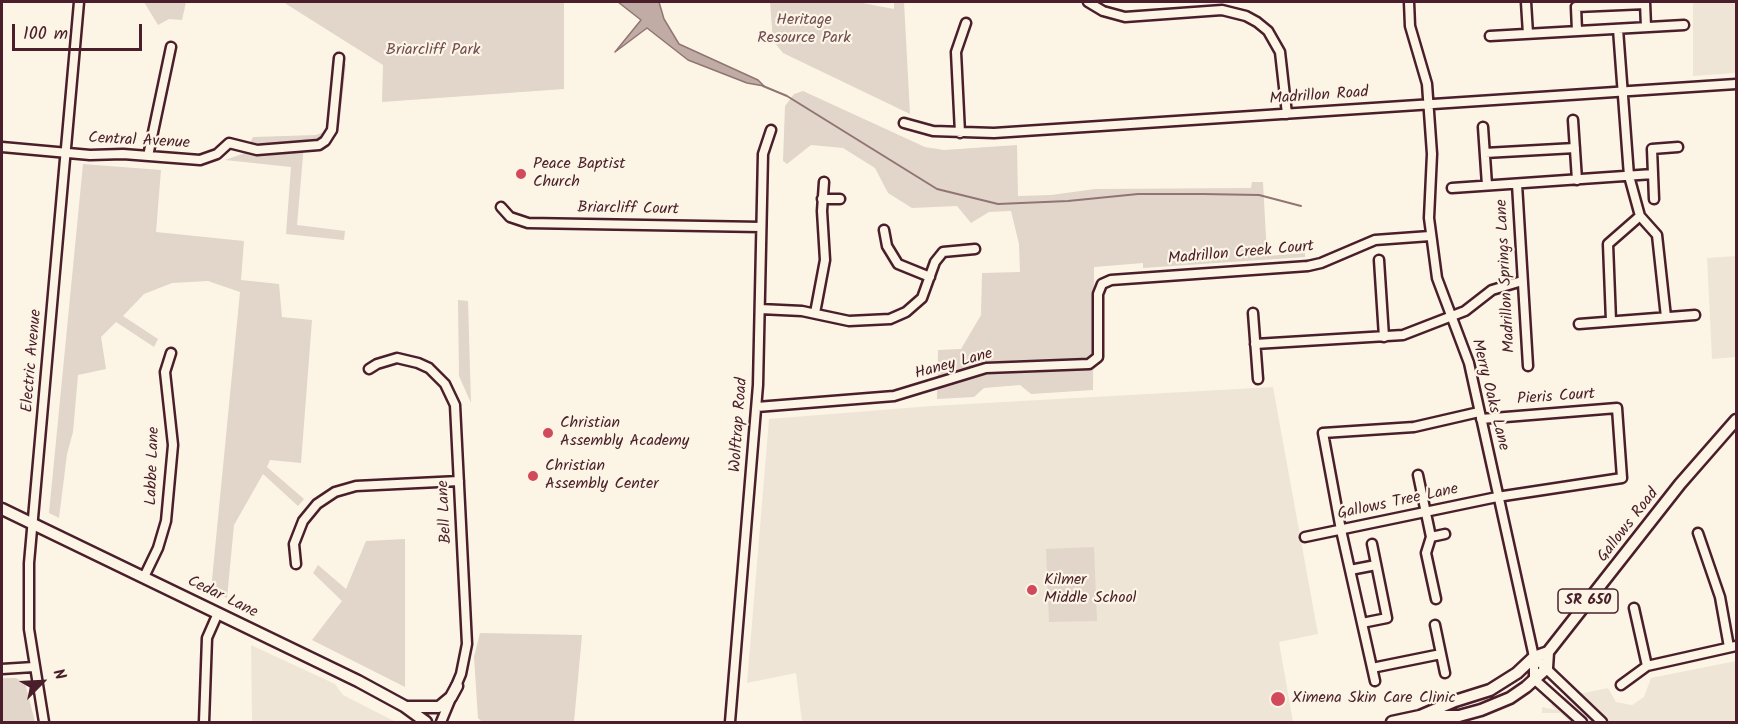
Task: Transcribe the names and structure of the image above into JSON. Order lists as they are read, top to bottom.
{
  "streets": {
    "main road": ["Gallows Road", "Cedar Lane", "SR 650"],
    "street": [
      "Madrillon Road",
      "Central Avenue",
      "Briarcliff Court",
      "Madrillon Creek Court",
      "Madrillon Springs Lane",
      "Electric Avenue",
      "Haney Lane",
      "Merry Oaks Lane",
      "Pieris Court",
      "Wolftrap Road",
      "Labbe Lane",
      "Gallows Tree Lane",
      "Bell Lane"
    ]
  },
  "crossings": [
    ["Madrillon Road", "Merry Oaks Lane"],
    ["Central Avenue", "Electric Avenue"],
    ["Briarcliff Court", "Wolftrap Road"],
    ["Madrillon Creek Court", "Haney Lane"],
    ["Madrillon Creek Court", "Merry Oaks Lane"],
    ["Electric Avenue", "Cedar Lane"],
    ["Haney Lane", "Wolftrap Road"],
    ["Merry Oaks Lane", "Pieris Court"],
    ["Merry Oaks Lane", "Gallows Tree Lane"],
    ["Pieris Court", "Gallows Tree Lane"],
    ["Labbe Lane", "Cedar Lane"]
  ],
  "parks": ["Heritage Resource Park", "Briarcliff Park"],
  "places": [
    "Peace Baptist Church",
    "Christian Assembly Academy",
    "Christian Assembly Center",
    "Kilmer Middle School",
    "Ximena Skin Care Clinic"
  ],
  "scale_bar": "100 m",
  "north": "top right"
}
